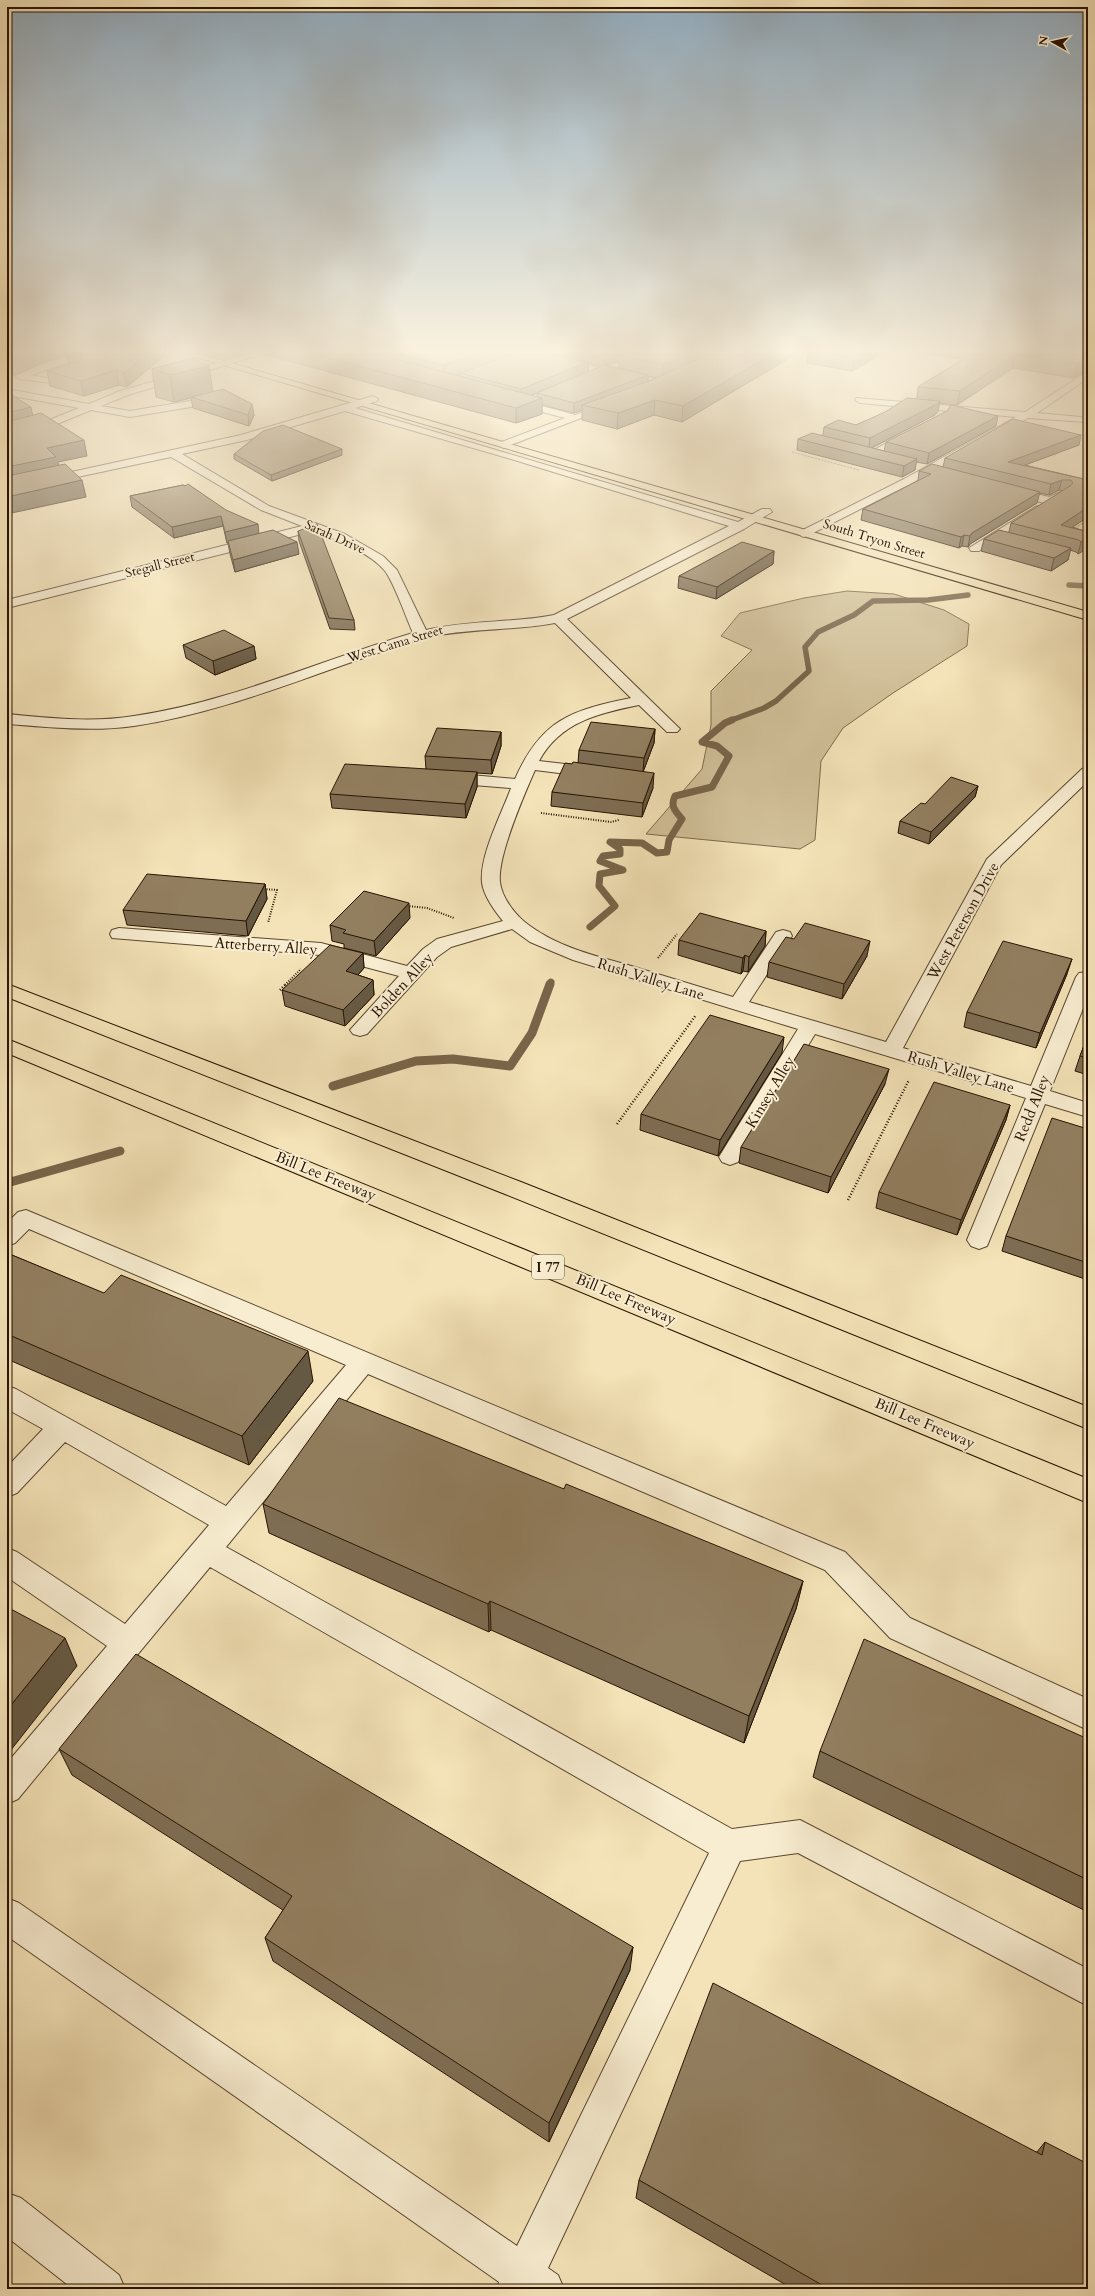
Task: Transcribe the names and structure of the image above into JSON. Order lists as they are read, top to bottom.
{
  "streets": {
    "main road": ["South Tryon Street", "Bill Lee Freeway", "I 77"],
    "street": [
      "Sarah Drive",
      "Stegall Street",
      "West Cama Street",
      "West Peterson Drive",
      "Atterberry Alley",
      "Rush Valley Lane",
      "Bolden Alley",
      "Kinsey Alley",
      "Redd Alley"
    ]
  },
  "crossings": [
    ["Sarah Drive", "Stegall Street"],
    ["Sarah Drive", "West Cama Street"],
    ["South Tryon Street", "West Cama Street"],
    ["West Peterson Drive", "Rush Valley Lane"],
    ["Atterberry Alley", "Bolden Alley"],
    ["Rush Valley Lane", "Bolden Alley"],
    ["Rush Valley Lane", "Kinsey Alley"],
    ["Rush Valley Lane", "Redd Alley"]
  ],
  "north": "left"
}
